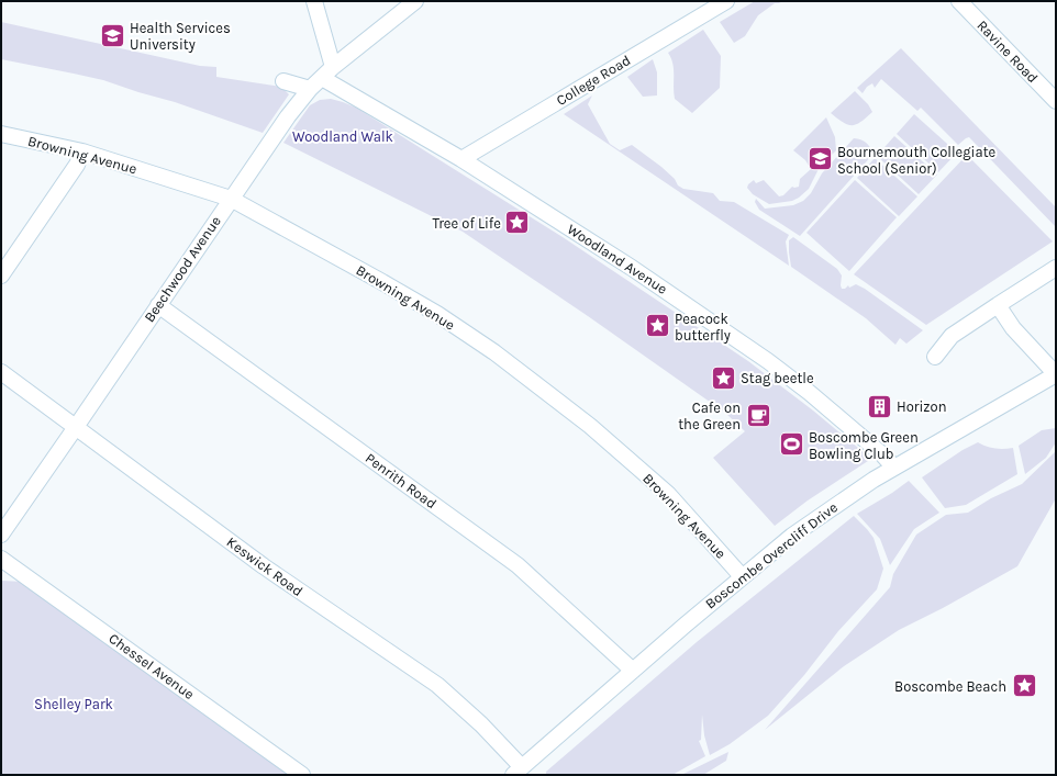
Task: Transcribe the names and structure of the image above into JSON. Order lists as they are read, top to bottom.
{
  "streets": {
    "street": [
      "Ravine Road",
      "College Road",
      "Browning Avenue",
      "Woodland Avenue",
      "Beechwood Avenue",
      "Penrith Road",
      "Boscombe Overcliff Drive",
      "Keswick Road",
      "Chessel Avenue"
    ]
  },
  "crossings": [
    ["College Road", "Woodland Avenue"],
    ["Browning Avenue", "Beechwood Avenue"],
    ["Browning Avenue", "Boscombe Overcliff Drive"],
    ["Woodland Avenue", "Beechwood Avenue"],
    ["Woodland Avenue", "Boscombe Overcliff Drive"],
    ["Beechwood Avenue", "Penrith Road"],
    ["Beechwood Avenue", "Keswick Road"],
    ["Penrith Road", "Boscombe Overcliff Drive"],
    ["Boscombe Overcliff Drive", "Keswick Road"]
  ],
  "parks": ["Woodland Walk", "Shelley Park"],
  "places": {
    "school or university": ["Health Services University", "Bournemouth Collegiate School (Senior)"],
    "place": [
      "Tree of Life",
      "Peacock butterfly",
      "Stag beetle",
      "Boscombe Beach"
    ],
    "building": ["Horizon"],
    "cafe": ["Cafe on the Green"],
    "sports": ["Boscombe Green Bowling Club"]
  }
}
